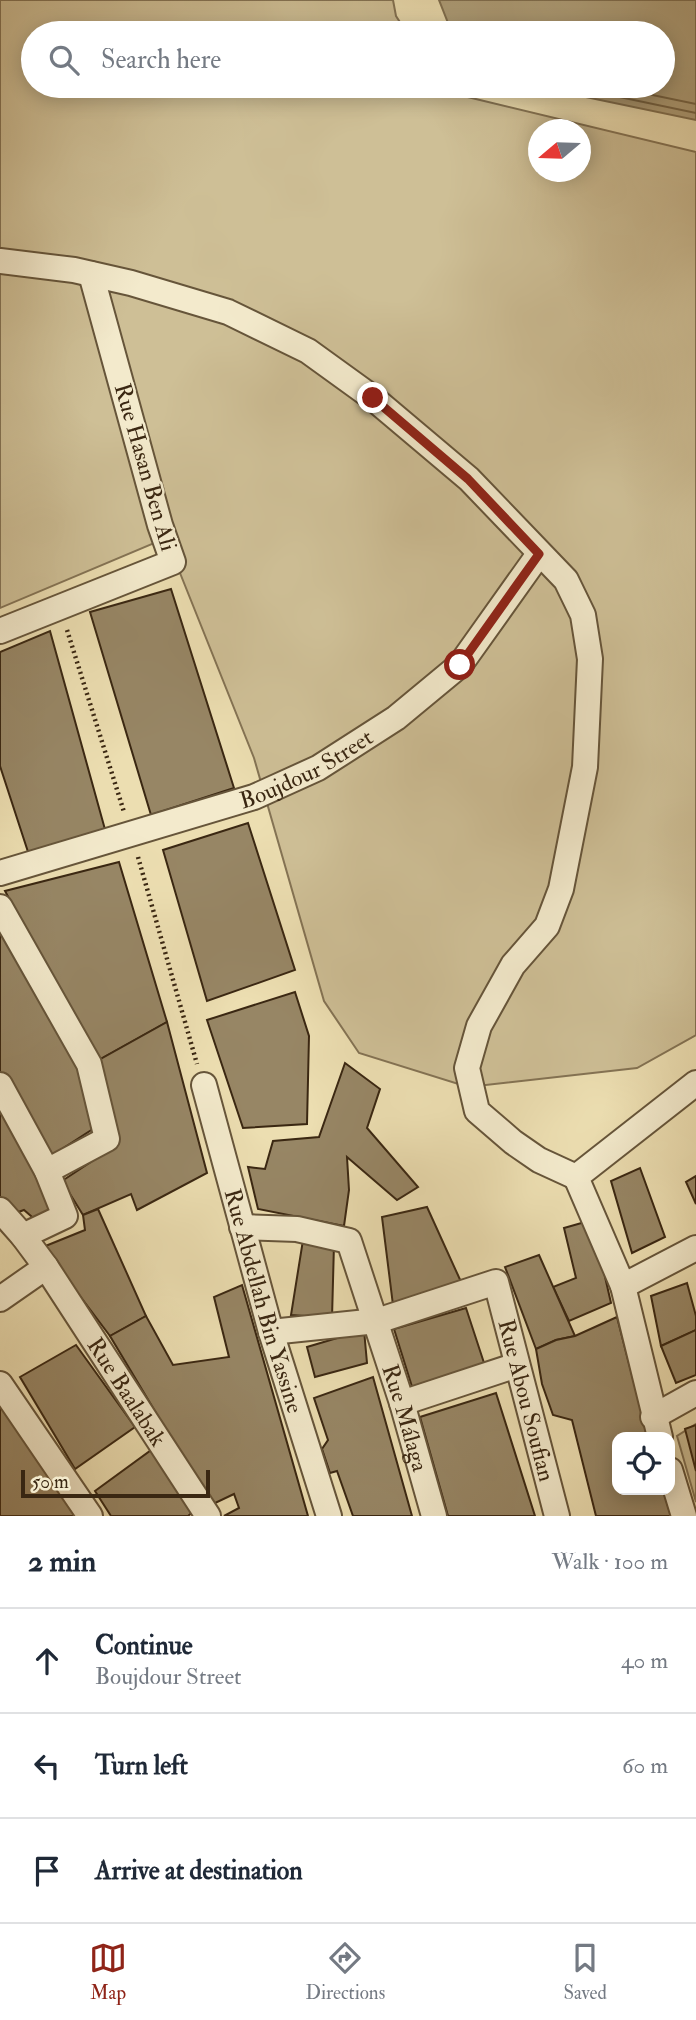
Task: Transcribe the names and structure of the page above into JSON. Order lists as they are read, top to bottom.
{
  "streets": {
    "street": [
      "Rue Hasan Ben Ali",
      "Boujdour Street",
      "Rue Abdellah Bin Yassine",
      "Rue Baalabak",
      "Rue Abou Soufian",
      "Rue Málaga"
    ]
  },
  "crossings": [
    ["Rue Abdellah Bin Yassine", "Rue Málaga"],
    ["Rue Abou Soufian", "Rue Málaga"]
  ],
  "scale_bar": "50 m",
  "north": "left",
  "page": {
    "search": "Search here",
    "scale": "50 m",
    "heading": ["2 min", "Walk · 100 m"],
    "list": [
      ["Continue", "Boujdour Street", "40 m"],
      ["Turn left", "60 m"],
      "Arrive at destination"
    ],
    "nav": ["Map", "Directions", "Saved"]
  }
}
